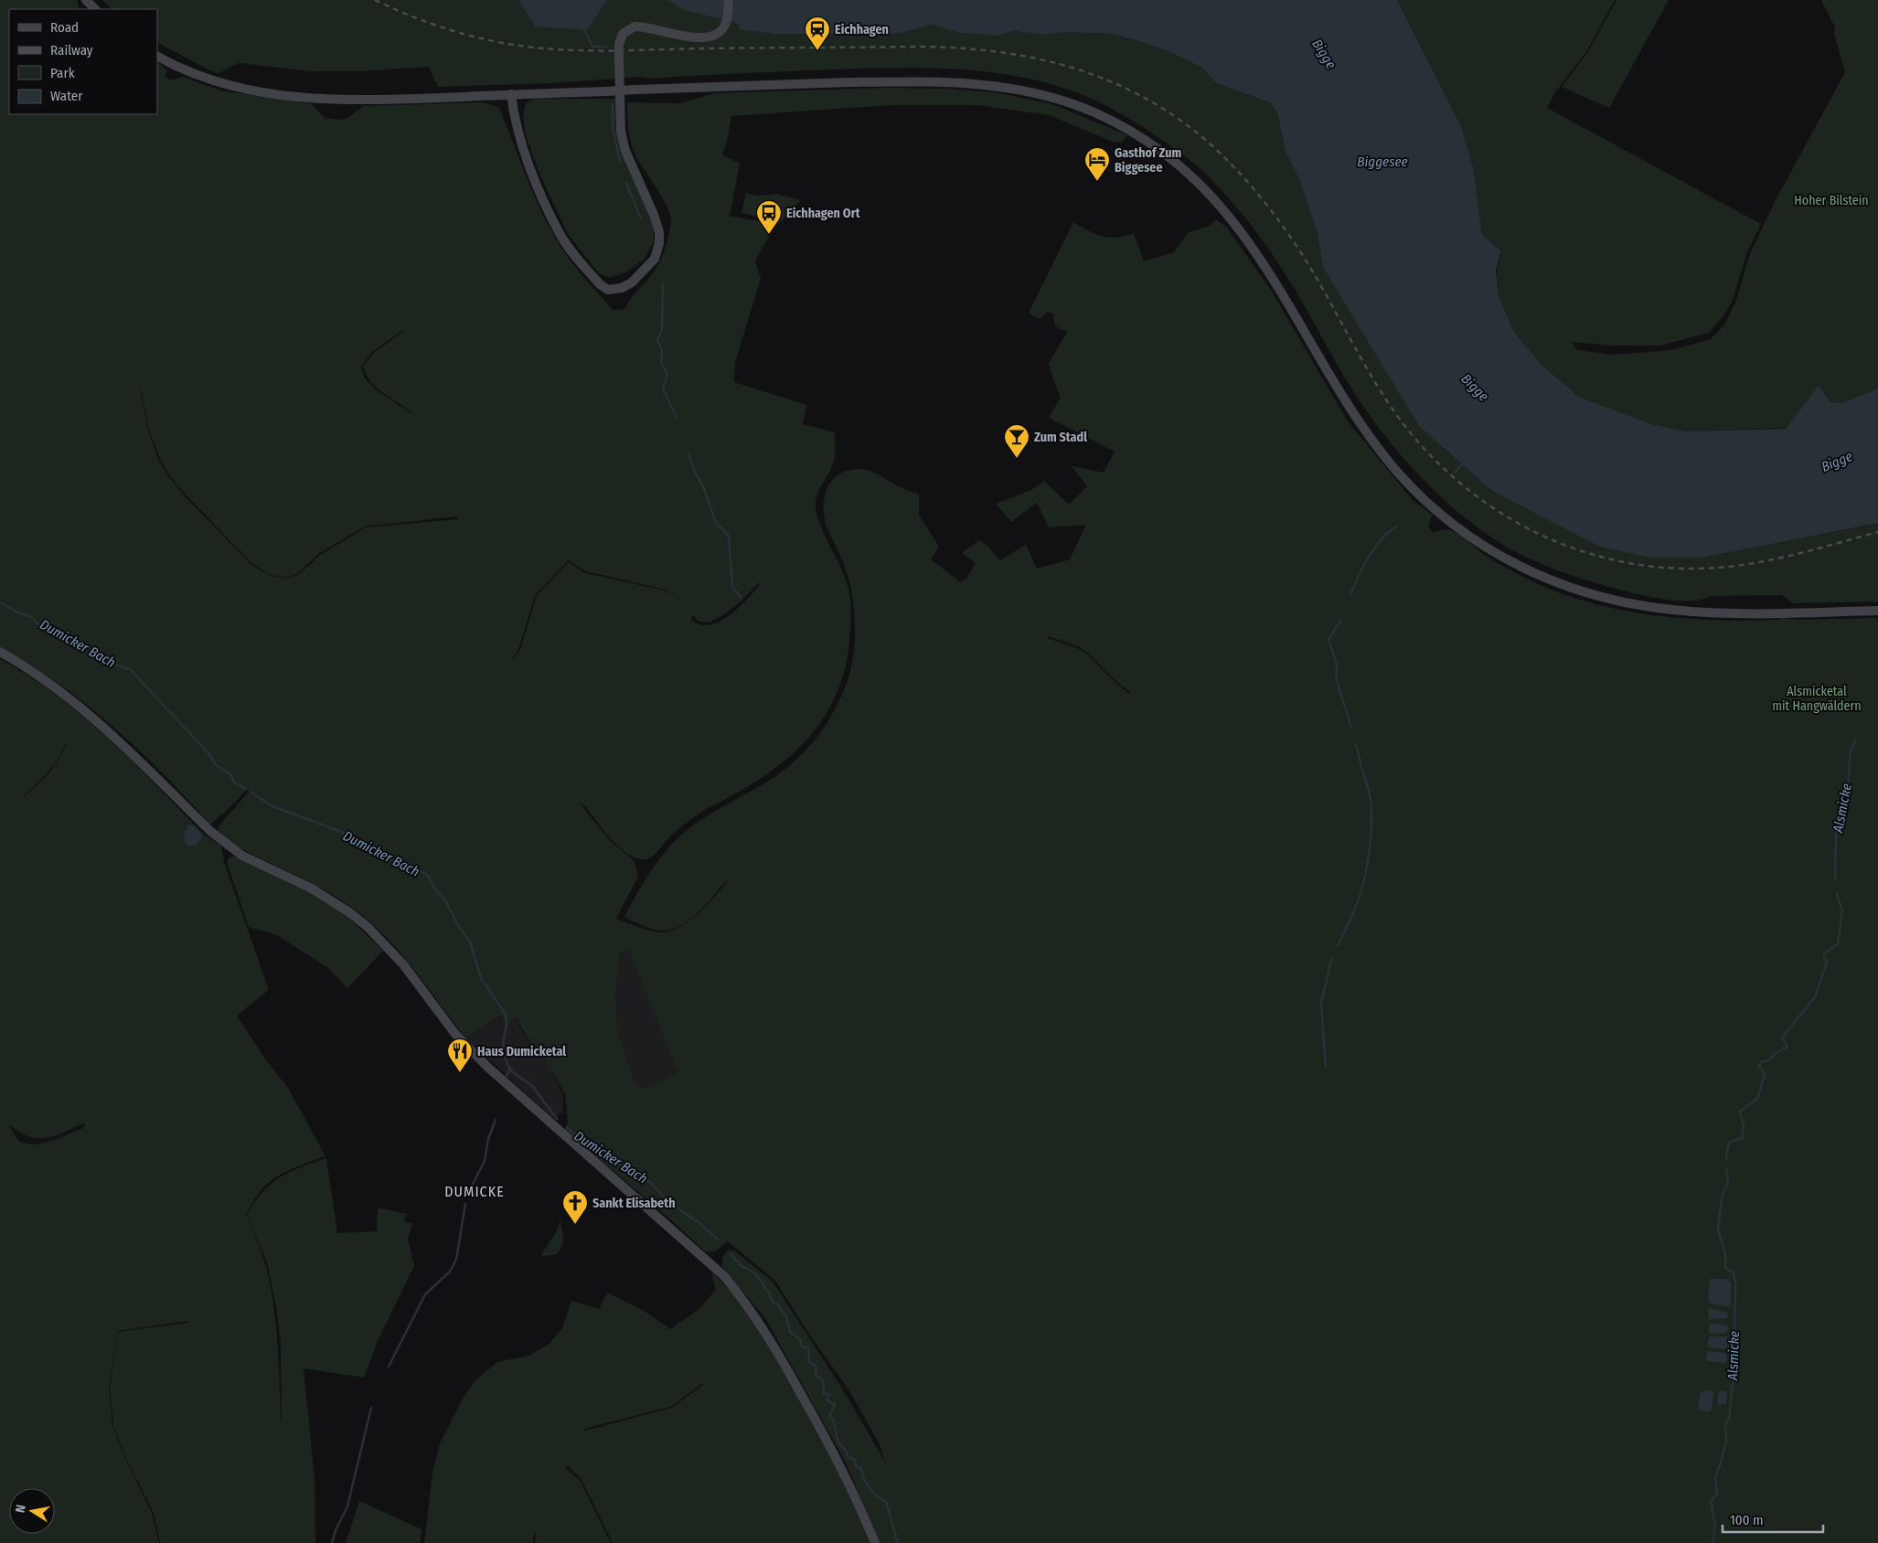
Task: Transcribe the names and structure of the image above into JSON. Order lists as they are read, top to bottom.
{
  "districts": ["DUMICKE"],
  "water": [
    "Bigge",
    "Biggesee",
    "Dumicker Bach",
    "Alsmicke"
  ],
  "parks": ["Hoher Bilstein", "Alsmicketal mit Hangwäldern"],
  "places": {
    "station": ["Eichhagen"],
    "hotel": ["Gasthof Zum Biggesee"],
    "bus stop": ["Eichhagen Ort"],
    "bar": ["Zum Stadl"],
    "restaurant": ["Haus Dumicketal"],
    "church": ["Sankt Elisabeth"]
  },
  "legend": [
    "Road",
    "Railway",
    "Park",
    "Water"
  ],
  "scale_bar": "100 m",
  "north": "left"
}
